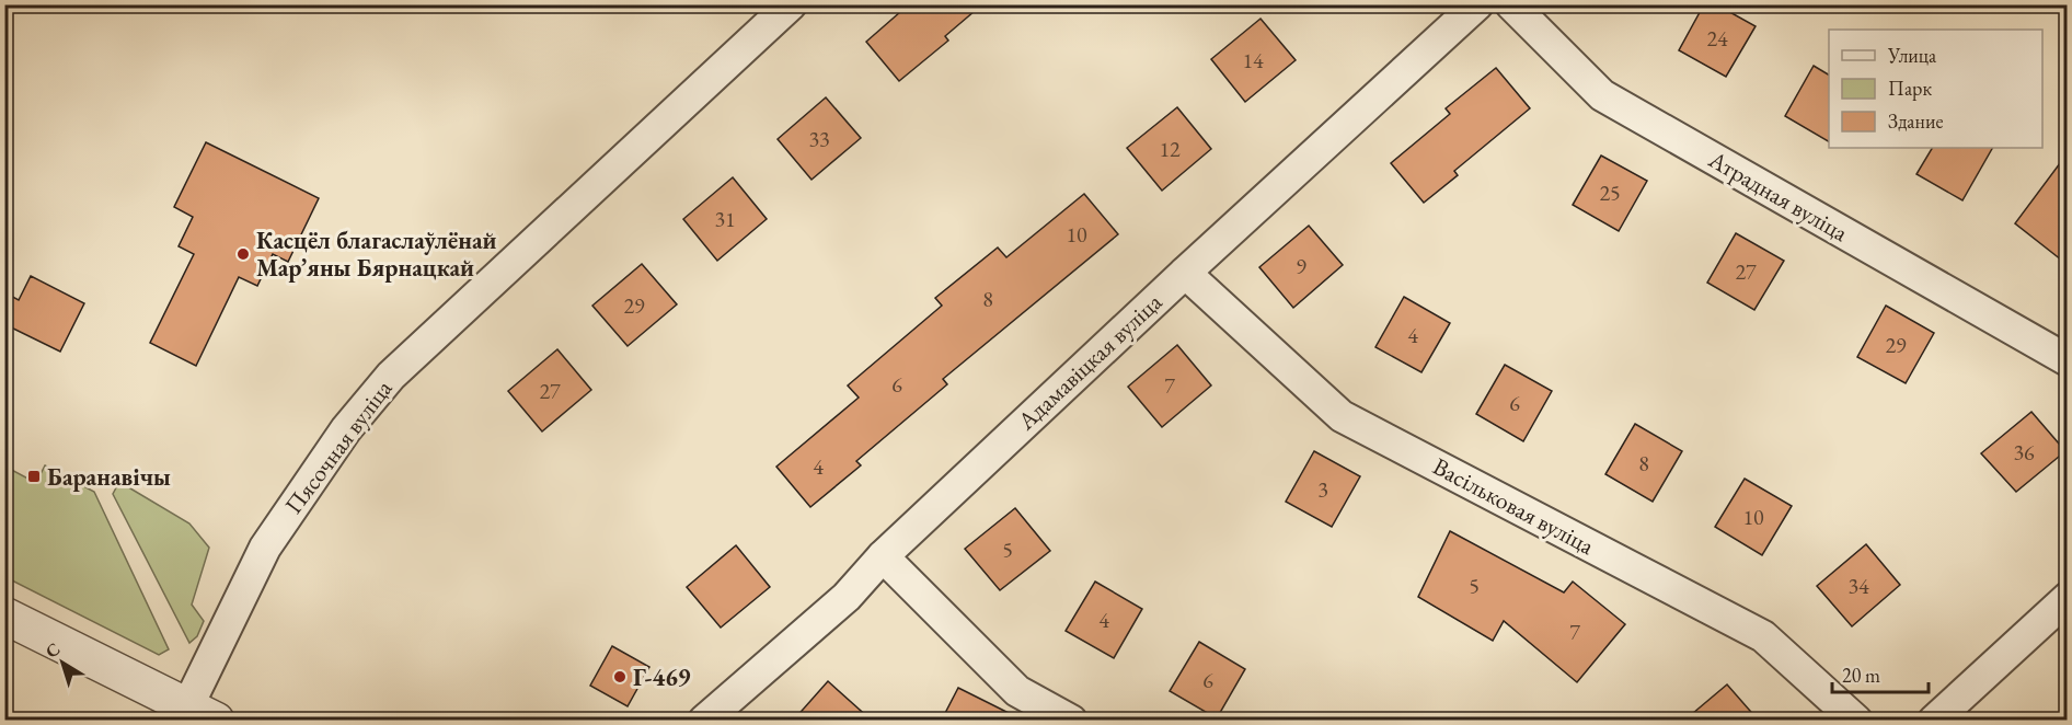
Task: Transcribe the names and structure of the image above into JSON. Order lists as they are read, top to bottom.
{
  "streets": {
    "street": [
      "Атрадная вуліца",
      "Адамавіцкая вуліца",
      "Пясочная вуліца",
      "Васільковая вуліца"
    ]
  },
  "crossings": [
    ["Адамавіцкая вуліца", "Васільковая вуліца"]
  ],
  "places": {
    "other": ["Касцёл благаслаўлёнай Мар’яны Бярнацкай", "Г-469"],
    "transit": ["Баранавічы"]
  },
  "house_numbers": [
    "24",
    "14",
    "33",
    "12",
    "25",
    "31",
    "10",
    "9",
    "27",
    "8",
    "29",
    "4",
    "29",
    "6",
    "7",
    "27",
    "6",
    "36",
    "8",
    "4",
    "3",
    "10",
    "5",
    "5",
    "34",
    "4",
    "7",
    "6"
  ],
  "legend": ["Улица", "Парк", "Здание"],
  "scale_bar": "20 m",
  "north": "top left"
}
